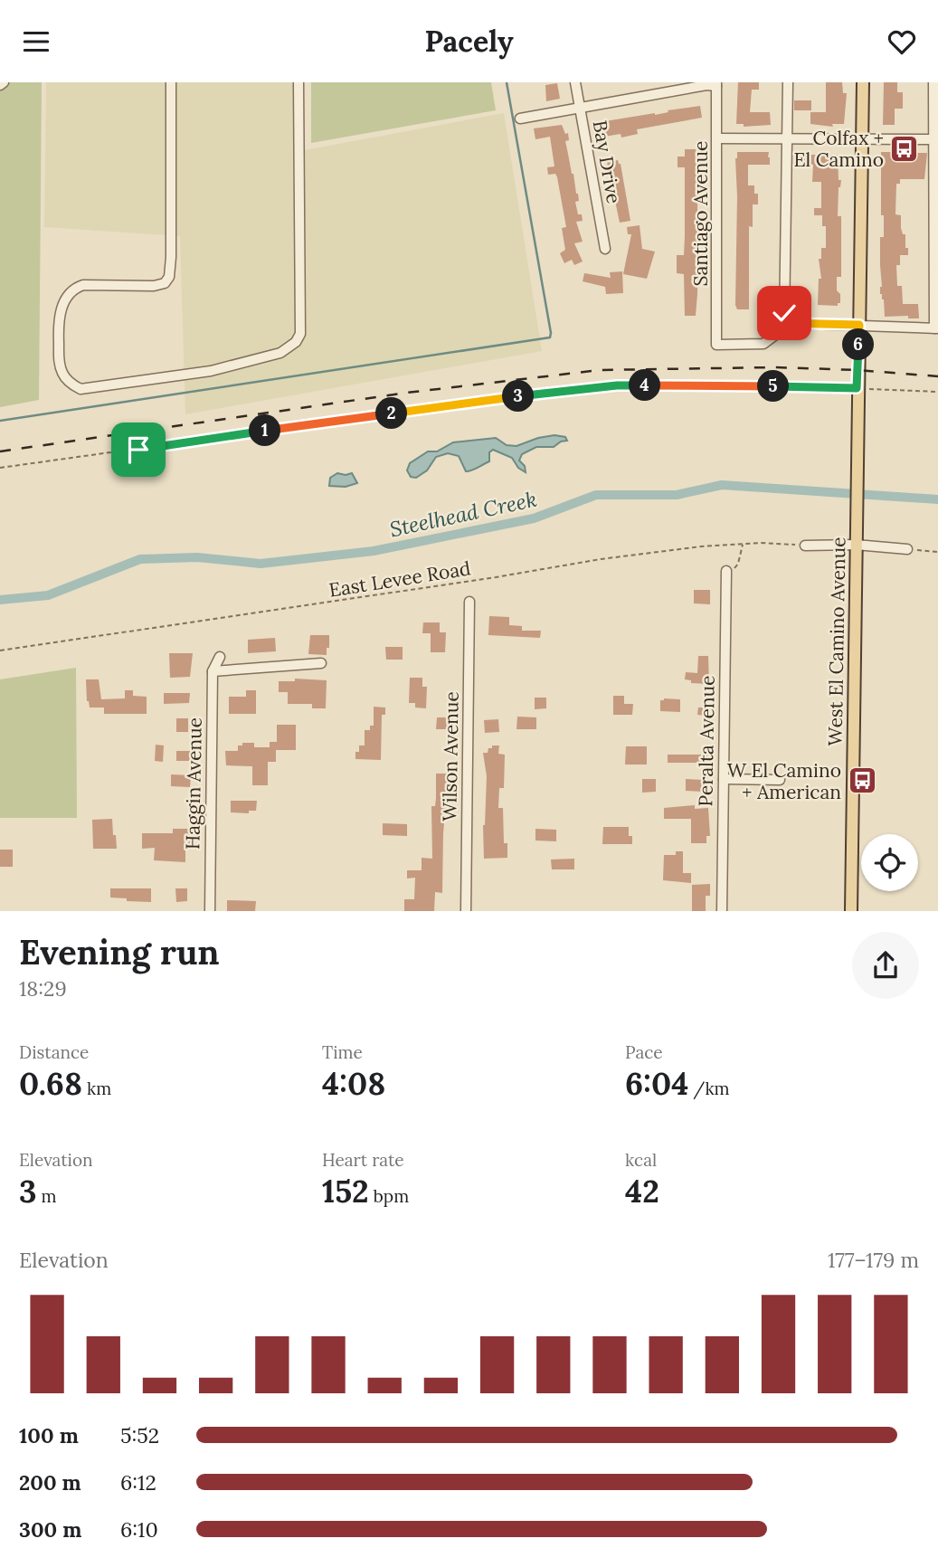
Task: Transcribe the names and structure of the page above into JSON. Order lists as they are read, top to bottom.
{
  "streets": {
    "main road": ["West El Camino Avenue"],
    "street": [
      "Bay Drive",
      "Santiago Avenue",
      "Peralta Avenue",
      "Wilson Avenue",
      "Haggin Avenue"
    ],
    "path": ["East Levee Road"]
  },
  "water": ["Steelhead Creek"],
  "places": {
    "bus stop": ["Colfax + El Camino", "W El Camino + American"]
  },
  "page": {
    "header": "Pacely",
    "pins": [
      "6",
      "4",
      "5",
      "3",
      "2",
      "1"
    ],
    "heading": ["Evening run", "18:29"],
    "stats": [
      ["Distance", "0.68 km"],
      ["Time", "4:08"],
      ["Pace", "6:04 /km"],
      ["Elevation", "3 m"],
      ["Heart rate", "152 bpm"],
      ["kcal", "42"]
    ],
    "chart": ["Elevation", "177–179 m"],
    "list": [
      {
        "name": "100 m",
        "note": "5:52"
      },
      {
        "name": "200 m",
        "note": "6:12"
      },
      {
        "name": "300 m",
        "note": "6:10"
      }
    ]
  }
}
